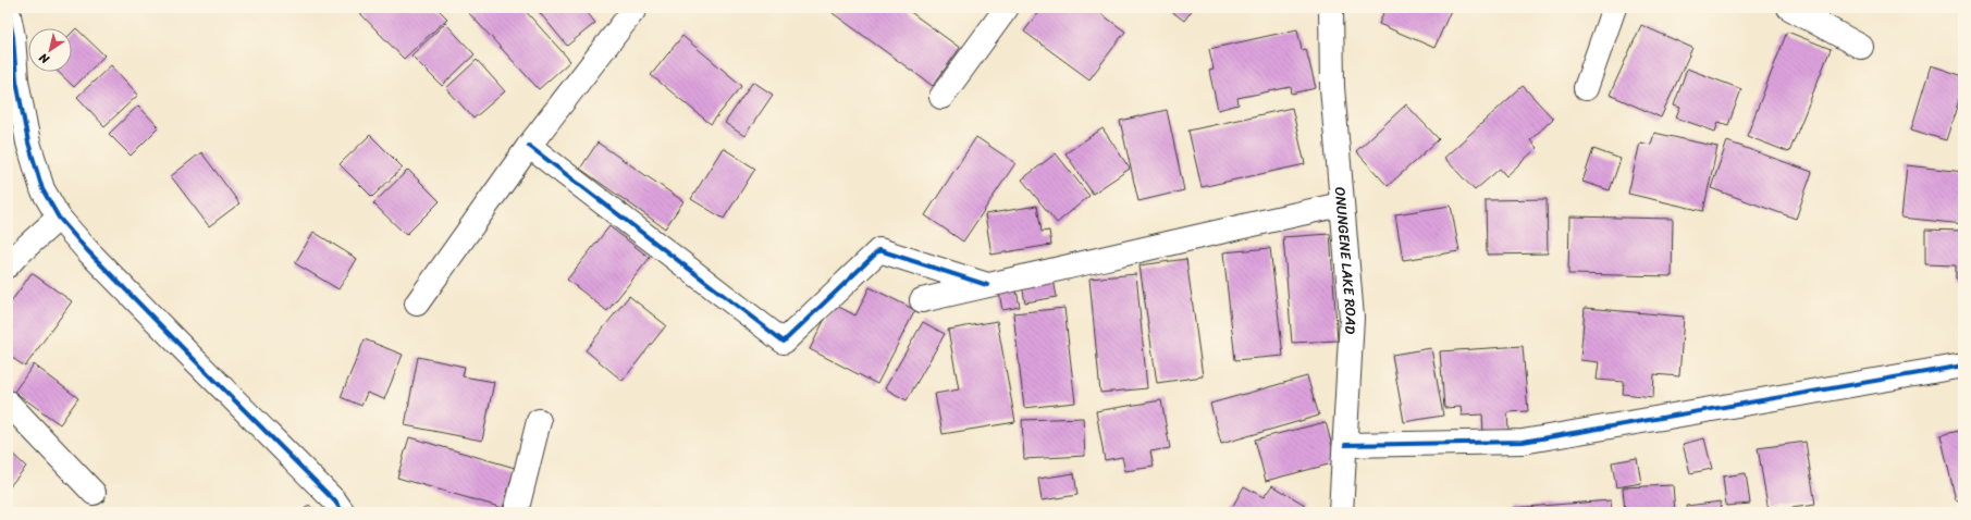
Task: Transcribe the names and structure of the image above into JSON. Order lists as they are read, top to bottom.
{
  "streets": {
    "street": ["ONUNGENE LAKE ROAD"]
  },
  "north": "bottom left"
}
